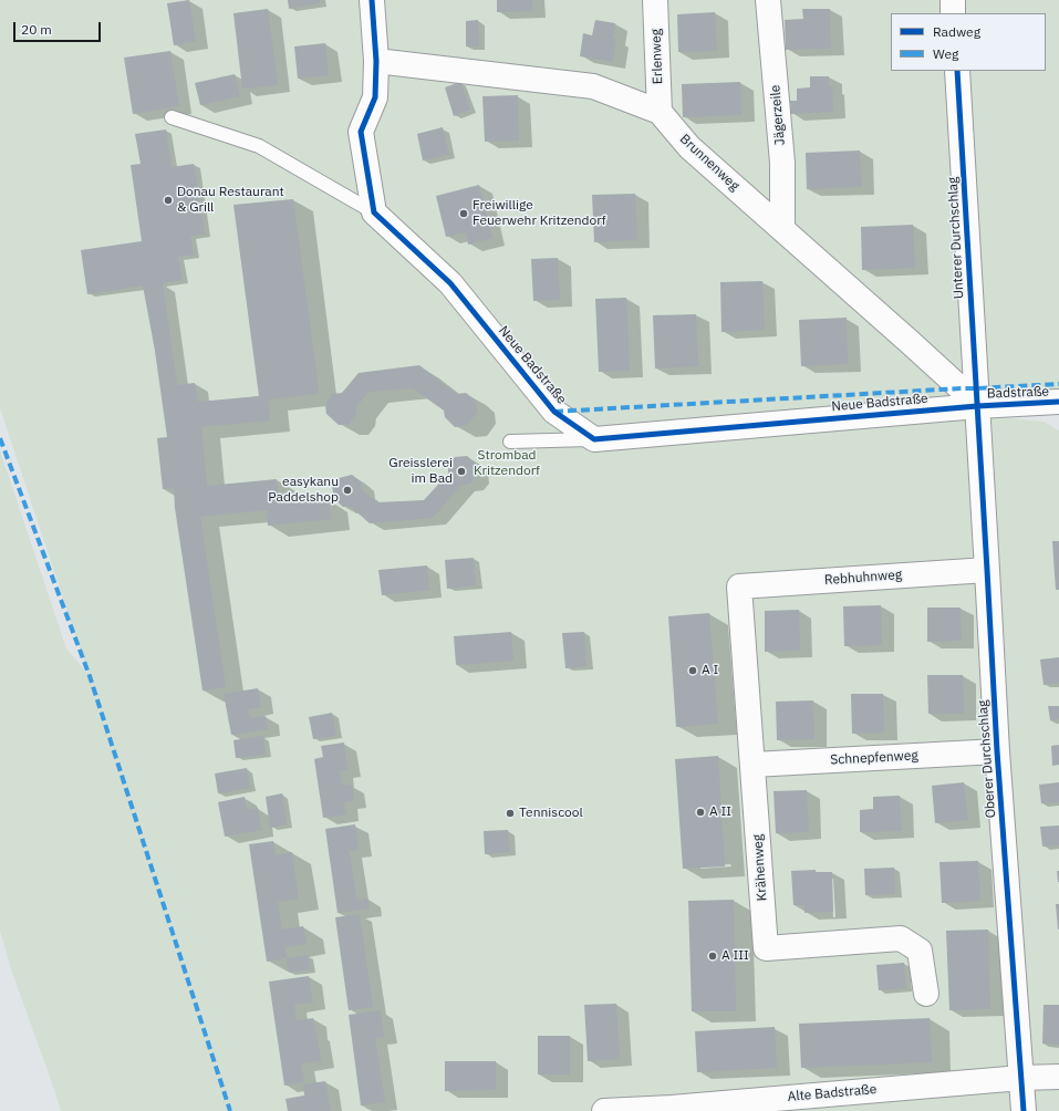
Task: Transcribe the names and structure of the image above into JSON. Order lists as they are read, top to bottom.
{
  "streets": {
    "street": [
      "Erlenweg",
      "Jägerzeile",
      "Brunnenweg",
      "Unterer Durchschlag",
      "Neue Badstraße",
      "Badstraße",
      "Rebhuhnweg",
      "Schnepfenweg",
      "Oberer Durchschlag",
      "Krähenweg",
      "Alte Badstraße"
    ]
  },
  "crossings": [
    ["Erlenweg", "Brunnenweg"],
    ["Jägerzeile", "Brunnenweg"],
    ["Brunnenweg", "Unterer Durchschlag"],
    ["Brunnenweg", "Neue Badstraße"],
    ["Brunnenweg", "Badstraße"],
    ["Brunnenweg", "Oberer Durchschlag"],
    ["Unterer Durchschlag", "Neue Badstraße"],
    ["Unterer Durchschlag", "Badstraße"],
    ["Unterer Durchschlag", "Oberer Durchschlag"],
    ["Neue Badstraße", "Badstraße"],
    ["Neue Badstraße", "Oberer Durchschlag"],
    ["Badstraße", "Oberer Durchschlag"],
    ["Rebhuhnweg", "Oberer Durchschlag"],
    ["Rebhuhnweg", "Krähenweg"],
    ["Schnepfenweg", "Oberer Durchschlag"],
    ["Schnepfenweg", "Krähenweg"],
    ["Oberer Durchschlag", "Alte Badstraße"]
  ],
  "parks": ["Strombad Kritzendorf"],
  "places": [
    "Donau Restaurant & Grill",
    "Freiwillige Feuerwehr Kritzendorf",
    "Greisslerei im Bad",
    "easykanu Paddelshop",
    "A I",
    "A II",
    "Tenniscool",
    "A III"
  ],
  "legend": ["Radweg", "Weg"],
  "scale_bar": "20 m"
}
